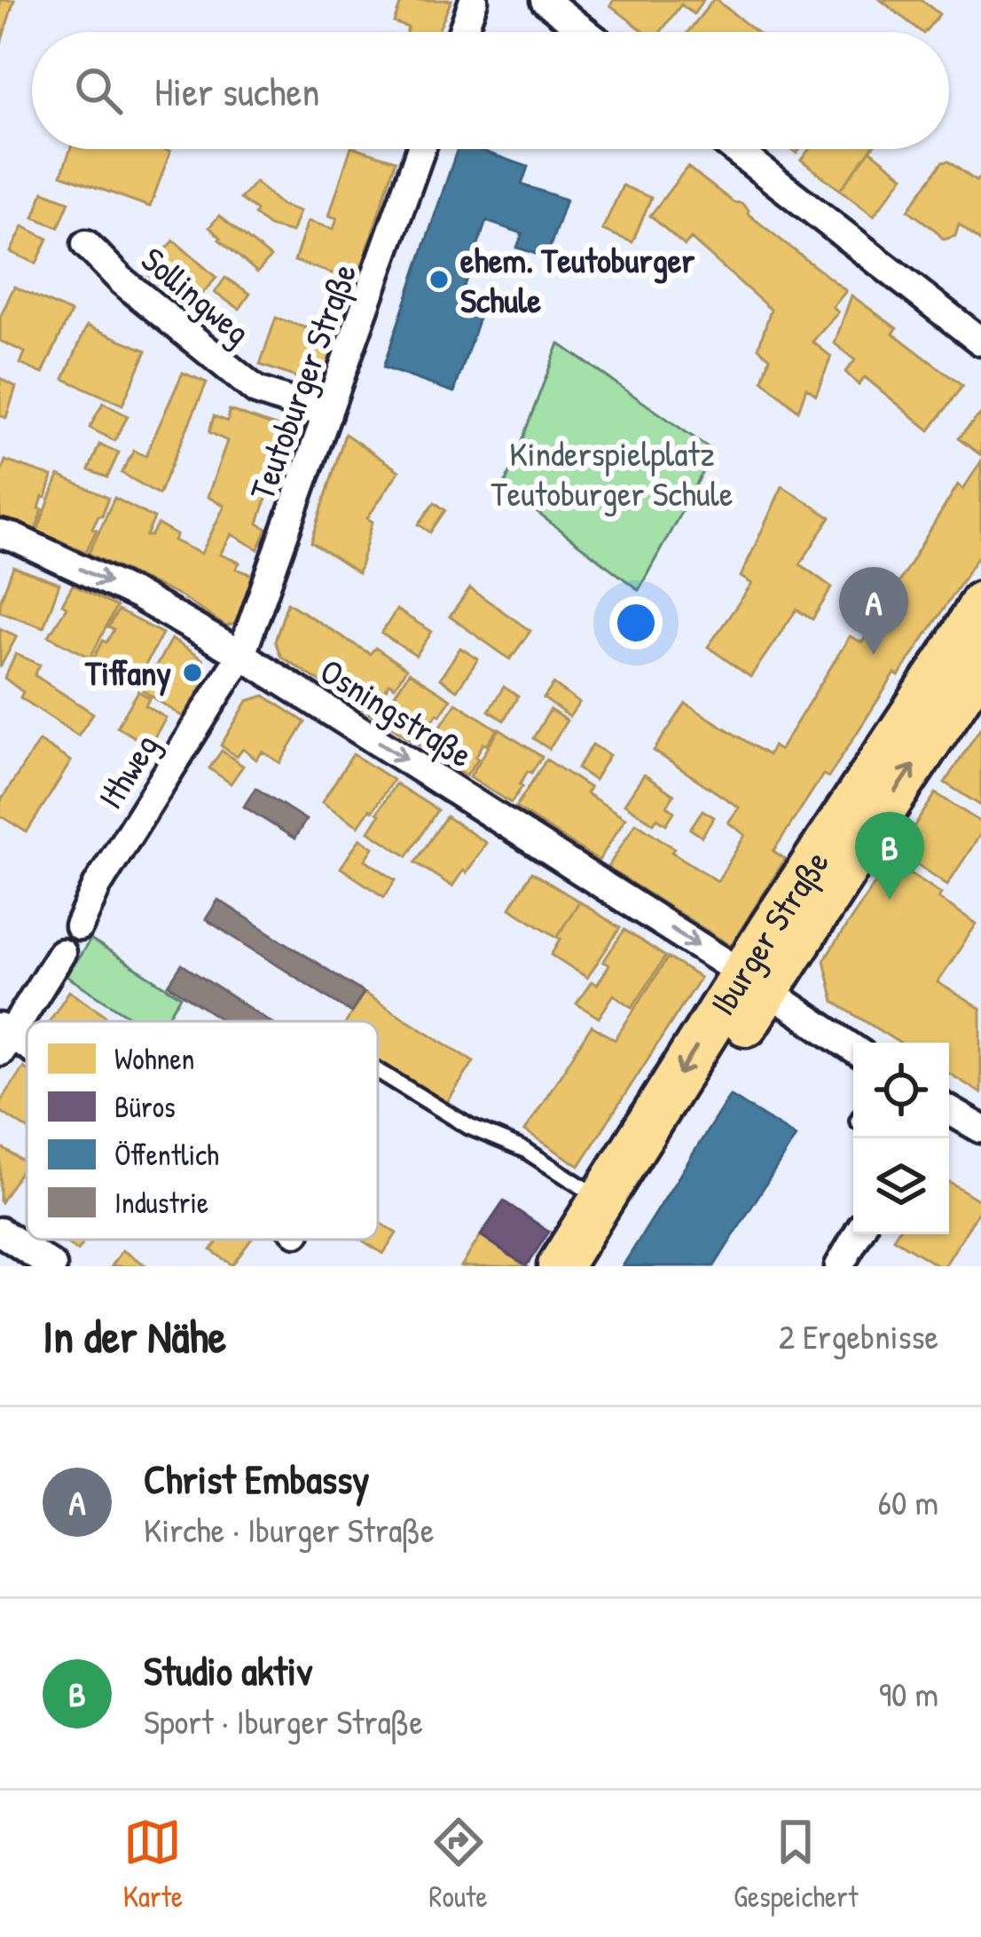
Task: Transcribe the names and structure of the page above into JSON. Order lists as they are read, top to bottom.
{
  "streets": {
    "main road": ["Iburger Straße"],
    "street": [
      "Sollingweg",
      "Teutoburger Straße",
      "Osningstraße",
      "Ithweg"
    ]
  },
  "crossings": [
    ["Sollingweg", "Teutoburger Straße"],
    ["Teutoburger Straße", "Osningstraße"],
    ["Teutoburger Straße", "Ithweg"],
    ["Osningstraße", "Ithweg"],
    ["Osningstraße", "Iburger Straße"]
  ],
  "one_way": ["Osningstraße"],
  "parks": ["Kinderspielplatz Teutoburger Schule"],
  "places": ["ehem. Teutoburger Schule", "Tiffany"],
  "legend": [
    "Wohnen",
    "Büros",
    "Öffentlich",
    "Industrie"
  ],
  "page": {
    "search": "Hier suchen",
    "pins": ["A", "B"],
    "heading": ["In der Nähe", "2 Ergebnisse"],
    "list": [
      {
        "mark": "A",
        "name": "Christ Embassy",
        "note": "Kirche · Iburger Straße",
        "value": "60 m"
      },
      {
        "mark": "B",
        "name": "Studio aktiv",
        "note": "Sport · Iburger Straße",
        "value": "90 m"
      }
    ],
    "nav": ["Karte", "Route", "Gespeichert"]
  }
}
